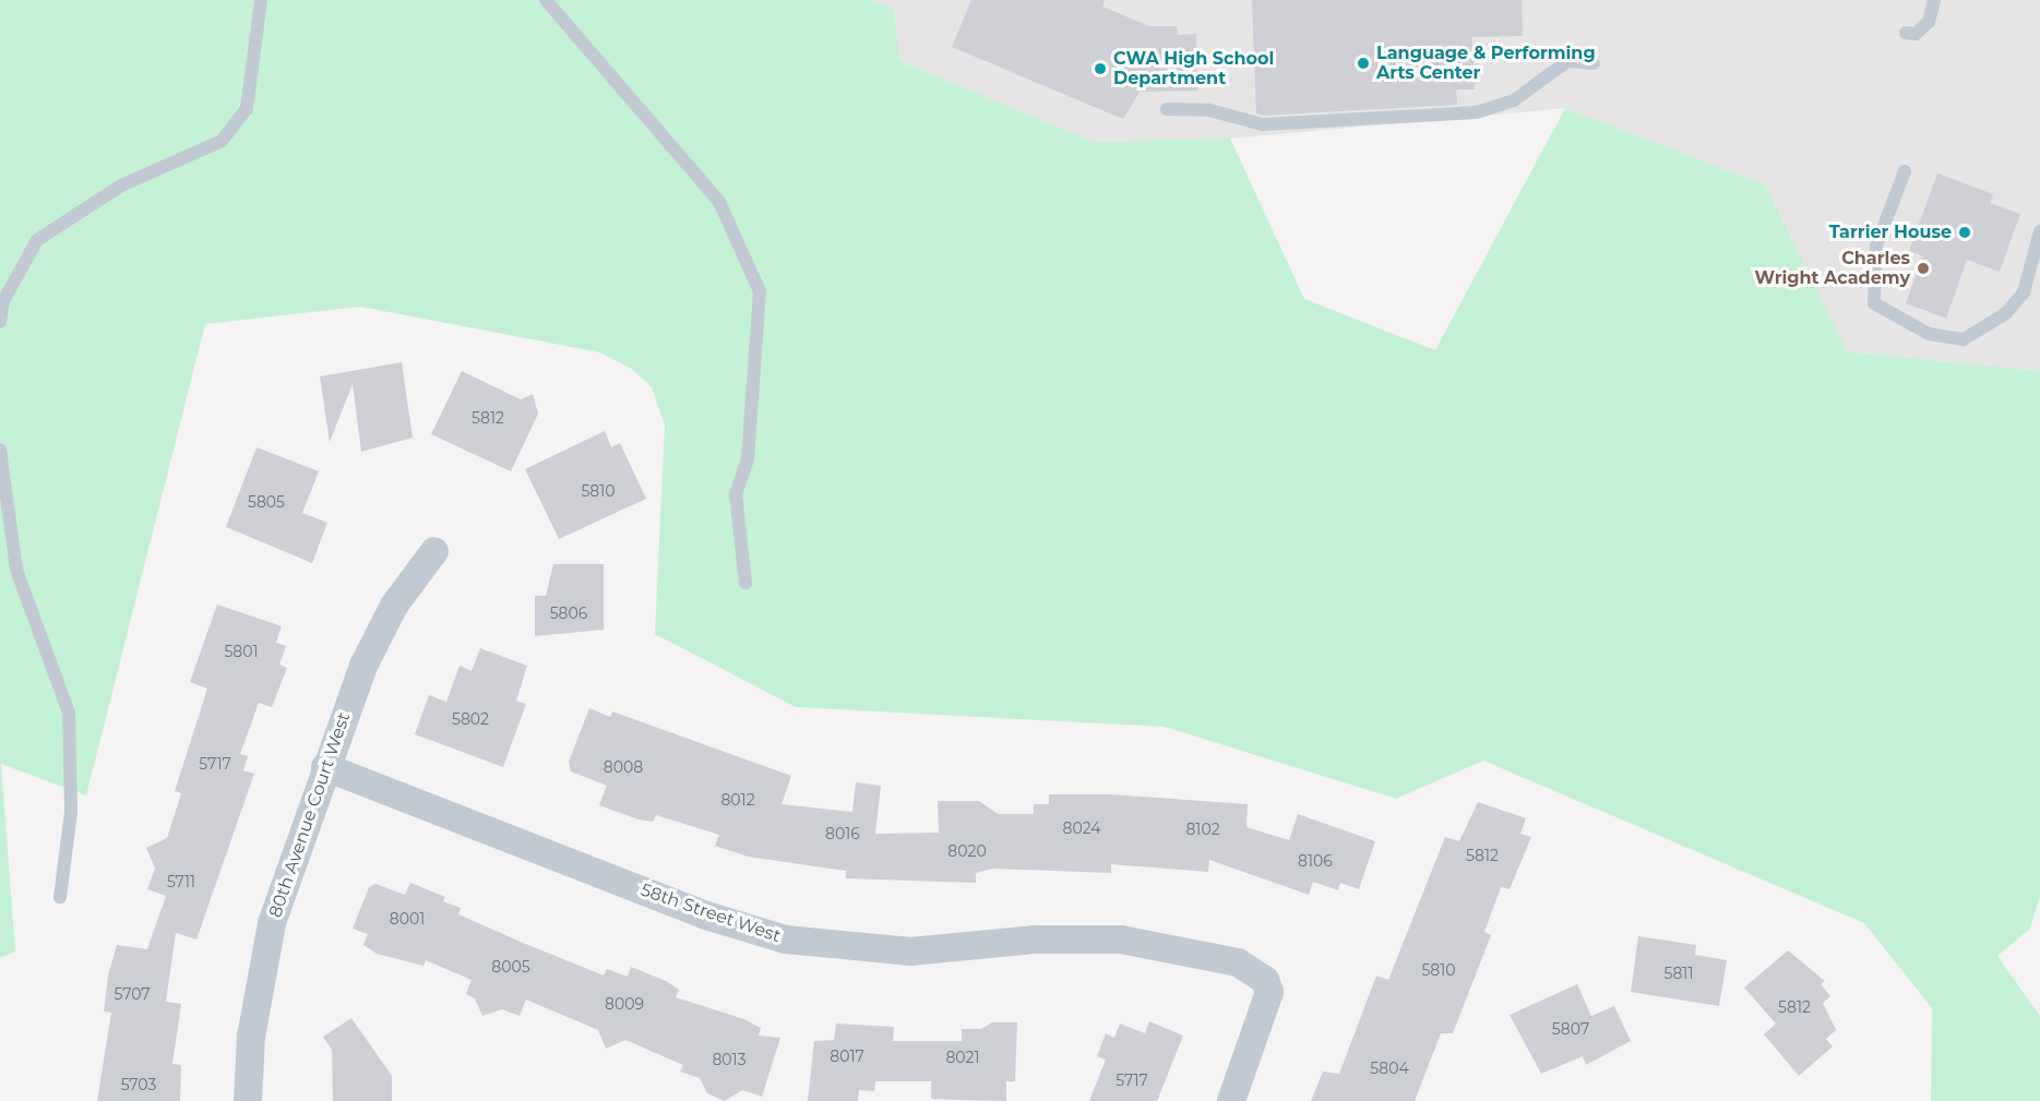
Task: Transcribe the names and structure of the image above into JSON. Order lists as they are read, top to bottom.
{
  "streets": {
    "street": ["80th Avenue Court West", "58th Street West"]
  },
  "crossings": [
    ["80th Avenue Court West", "58th Street West"]
  ],
  "places": [
    "Language & Performing Arts Center",
    "CWA High School Department",
    "Tarrier House",
    "Charles Wright Academy"
  ],
  "house_numbers": [
    "5812",
    "5810",
    "5805",
    "5806",
    "5801",
    "5802",
    "5717",
    "8008",
    "8012",
    "8024",
    "8102",
    "8016",
    "8020",
    "5812",
    "8106",
    "5711",
    "8001",
    "8005",
    "5810",
    "5811",
    "5707",
    "8009",
    "5812",
    "5807",
    "8017",
    "8021",
    "8013",
    "5804",
    "5717",
    "5703"
  ]
}
